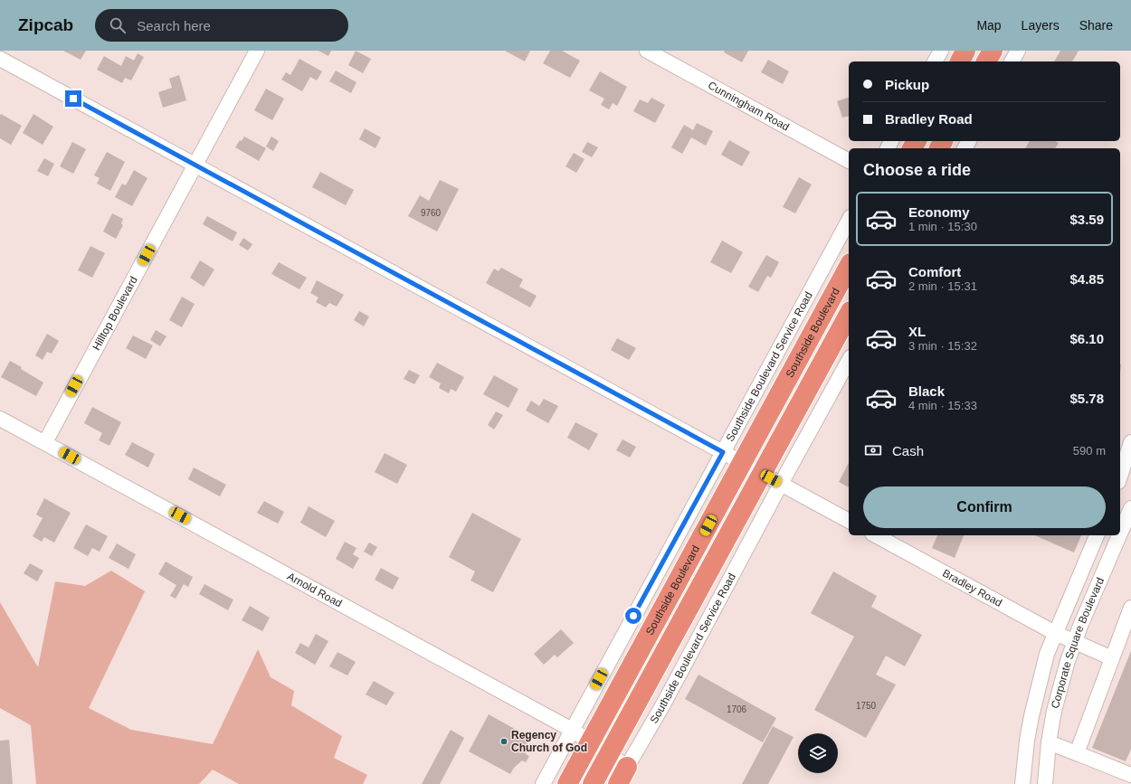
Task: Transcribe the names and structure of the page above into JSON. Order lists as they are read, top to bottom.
{
  "streets": {
    "highway": ["Southside Boulevard"],
    "street": [
      "Cunningham Road",
      "Hilltop Boulevard",
      "Southside Boulevard Service Road",
      "Bradley Road",
      "Arnold Road",
      "Corporate Square Boulevard"
    ]
  },
  "crossings": [
    ["Hilltop Boulevard", "Arnold Road"],
    ["Southside Boulevard", "Arnold Road"],
    ["Southside Boulevard Service Road", "Arnold Road"],
    ["Bradley Road", "Corporate Square Boulevard"]
  ],
  "places": ["Regency Church of God"],
  "house_numbers": ["9760", "1750", "1706"],
  "page": {
    "header": "Zipcab",
    "search": "Search here",
    "nav": ["Map", "Layers", "Share"],
    "banner": ["Pickup", "Bradley Road"],
    "heading": "Choose a ride",
    "list": [
      {
        "name": "Economy",
        "note": "1 min · 15:30",
        "value": "$3.59"
      },
      {
        "name": "Comfort",
        "note": "2 min · 15:31",
        "value": "$4.85"
      },
      {
        "name": "XL",
        "note": "3 min · 15:32",
        "value": "$6.10"
      },
      {
        "name": "Black",
        "note": "4 min · 15:33",
        "value": "$5.78"
      }
    ],
    "pay": ["Cash", "590 m"],
    "buttons": "Confirm"
  }
}
